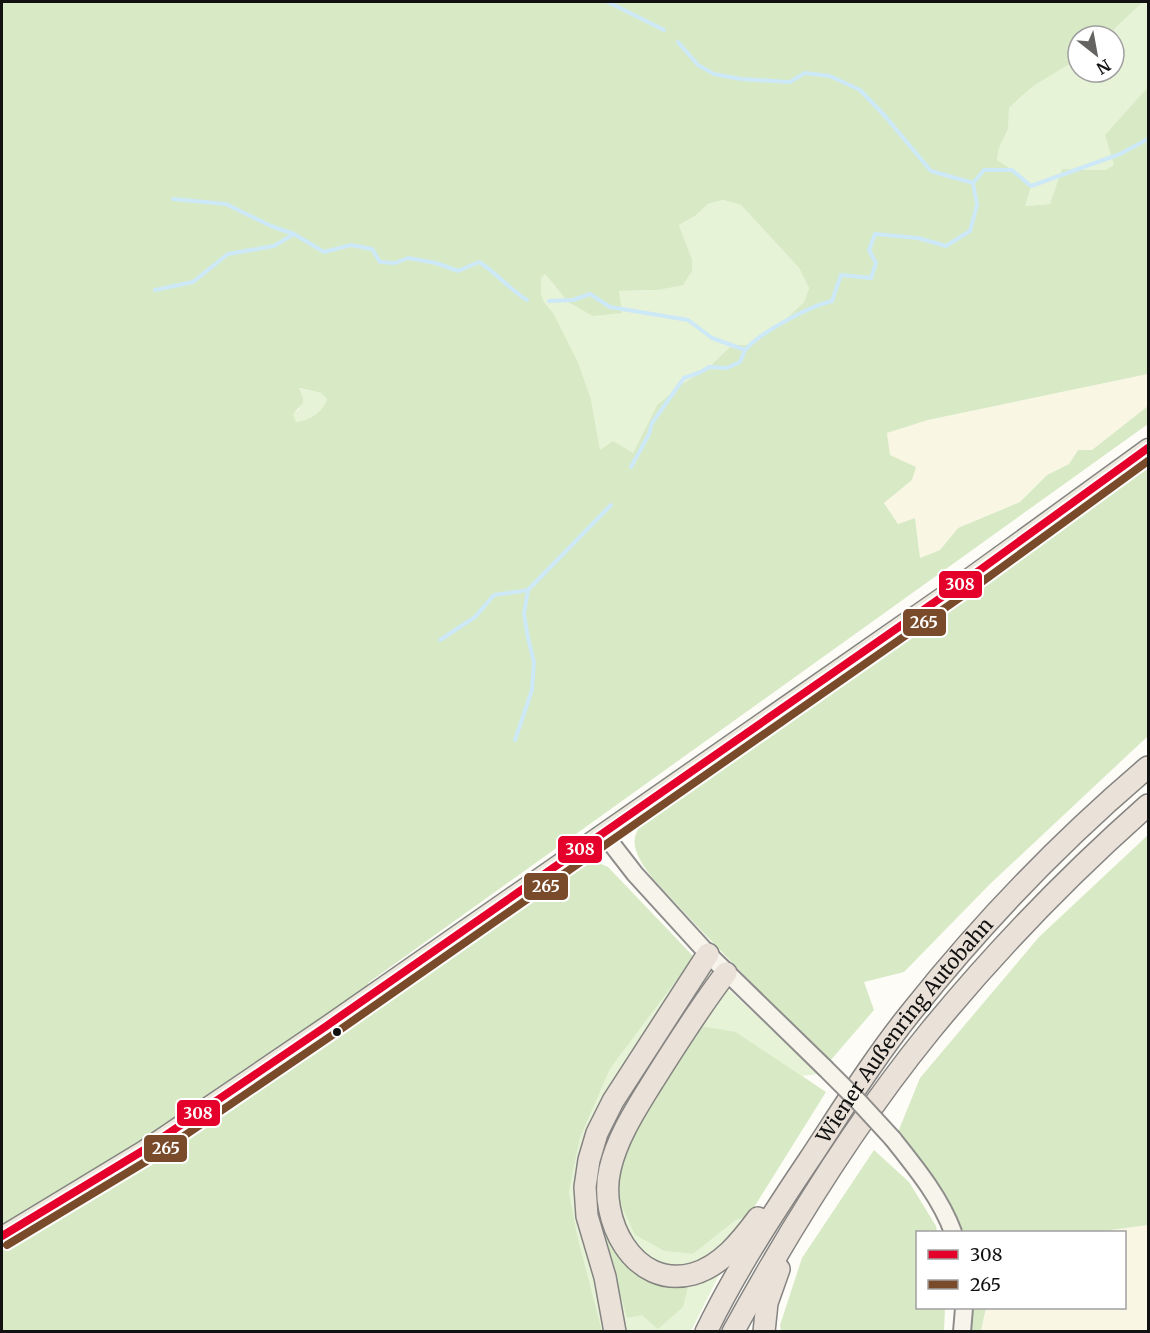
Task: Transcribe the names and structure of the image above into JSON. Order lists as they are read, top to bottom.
{
  "streets": {
    "highway": ["Wiener Außenring Autobahn"]
  },
  "lines": ["transit line 308", "transit line 265"],
  "legend": ["308", "265"],
  "north": "bottom right"
}
